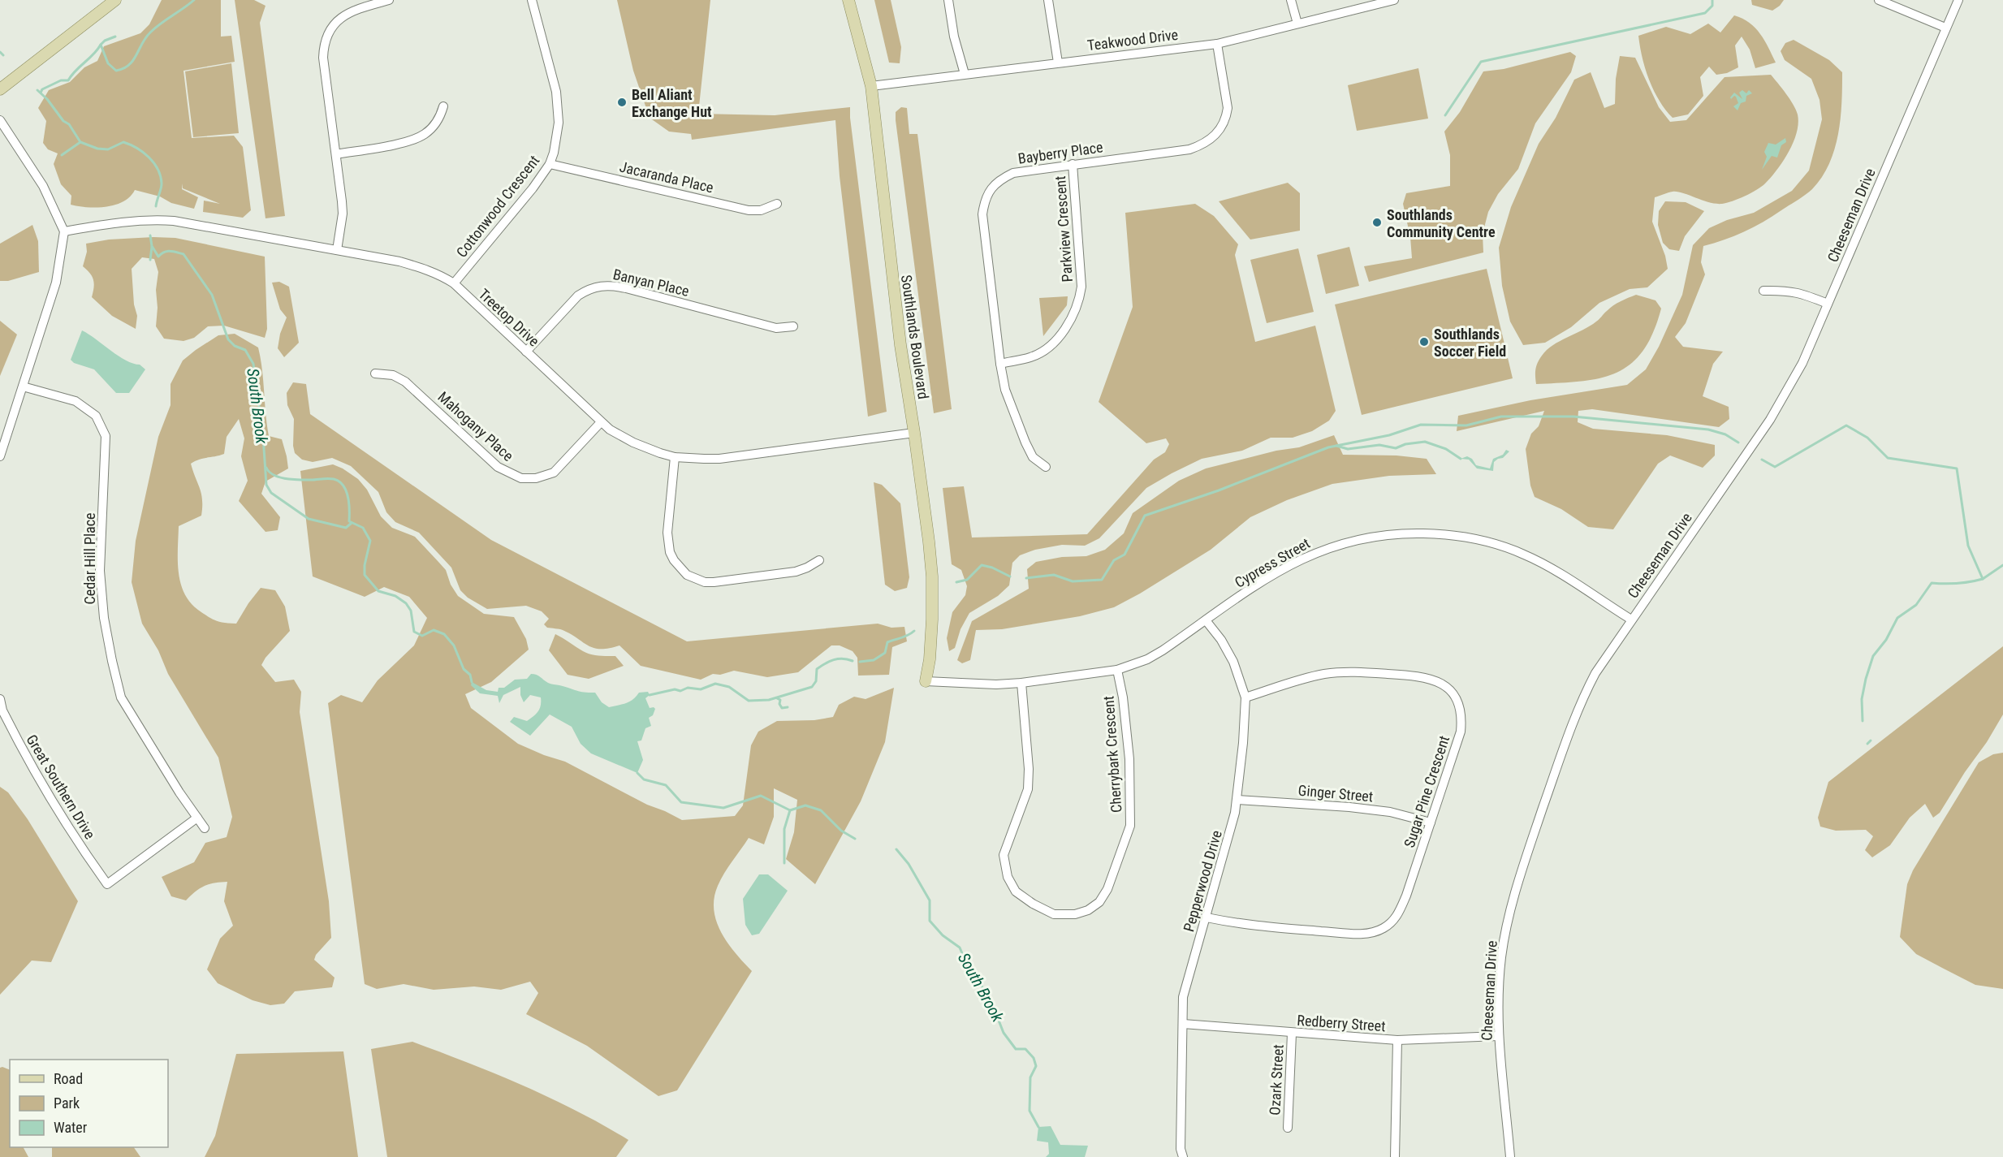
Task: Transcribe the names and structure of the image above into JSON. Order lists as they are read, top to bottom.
{
  "streets": {
    "main road": ["Southlands Boulevard"],
    "street": [
      "Teakwood Drive",
      "Bayberry Place",
      "Jacaranda Place",
      "Cottonwood Crescent",
      "Cheeseman Drive",
      "Parkview Crescent",
      "Banyan Place",
      "Treetop Drive",
      "Mahogany Place",
      "Cedar Hill Place",
      "Cypress Street",
      "Cherrybark Crescent",
      "Great Southern Drive",
      "Sugar Pine Crescent",
      "Ginger Street",
      "Pepperwood Drive",
      "Redberry Street",
      "Ozark Street"
    ]
  },
  "crossings": [
    ["Teakwood Drive", "Bayberry Place"],
    ["Teakwood Drive", "Southlands Boulevard"],
    ["Bayberry Place", "Parkview Crescent"],
    ["Jacaranda Place", "Cottonwood Crescent"],
    ["Cottonwood Crescent", "Treetop Drive"],
    ["Cheeseman Drive", "Cypress Street"],
    ["Cheeseman Drive", "Redberry Street"],
    ["Banyan Place", "Treetop Drive"],
    ["Treetop Drive", "Southlands Boulevard"],
    ["Treetop Drive", "Mahogany Place"],
    ["Southlands Boulevard", "Cypress Street"],
    ["Cedar Hill Place", "Great Southern Drive"],
    ["Cypress Street", "Cherrybark Crescent"],
    ["Cypress Street", "Pepperwood Drive"],
    ["Sugar Pine Crescent", "Ginger Street"],
    ["Sugar Pine Crescent", "Pepperwood Drive"],
    ["Ginger Street", "Pepperwood Drive"],
    ["Pepperwood Drive", "Redberry Street"],
    ["Redberry Street", "Ozark Street"]
  ],
  "water": ["South Brook"],
  "places": ["Bell Aliant Exchange Hut", "Southlands Community Centre", "Southlands Soccer Field"],
  "legend": ["Road", "Park", "Water"]
}
